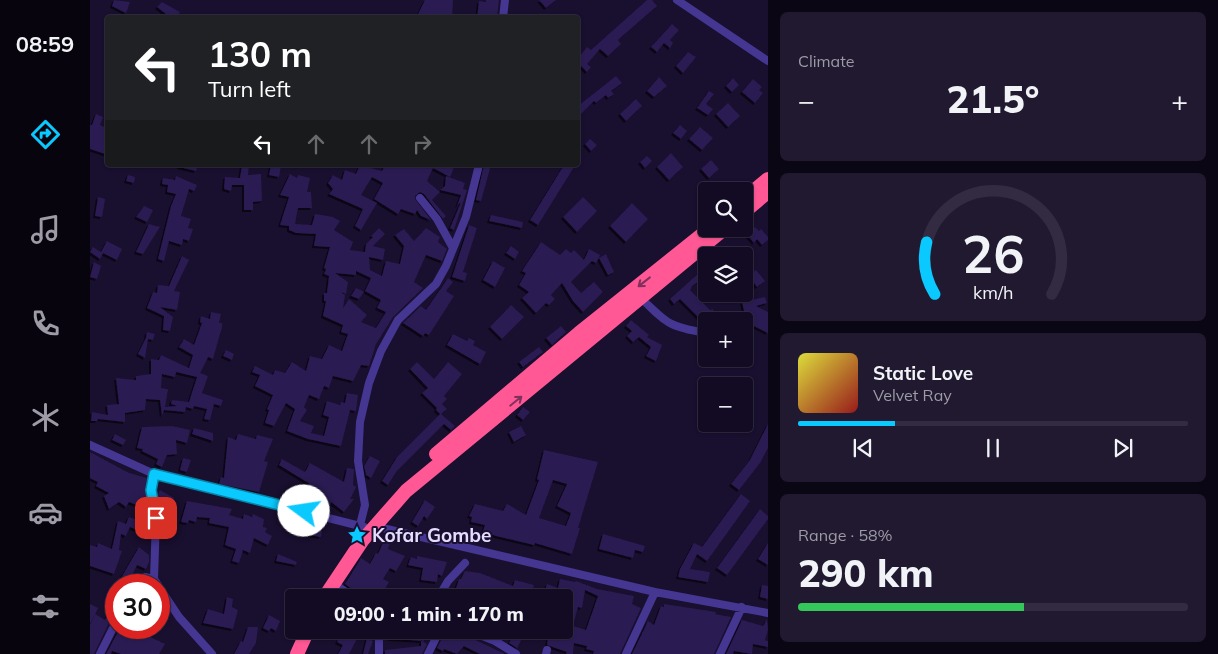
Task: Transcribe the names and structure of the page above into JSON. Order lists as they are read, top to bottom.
{
  "places": {
    "place": ["Kofar Gombe"]
  },
  "page": {
    "tabs": "08:59",
    "tile": [
      "Climate",
      ["Range · 58%", "290 km"]
    ],
    "turn": ["130 m", "Turn left"],
    "heat": ["−", "21.5°", "+"],
    "map_buttons": ["+", "−"],
    "song": ["Static Love", "Velvet Ray"],
    "limit": "30",
    "trip": "09:00 · 1 min · 170 m",
    "gauge": ["26", "km/h"]
  }
}
